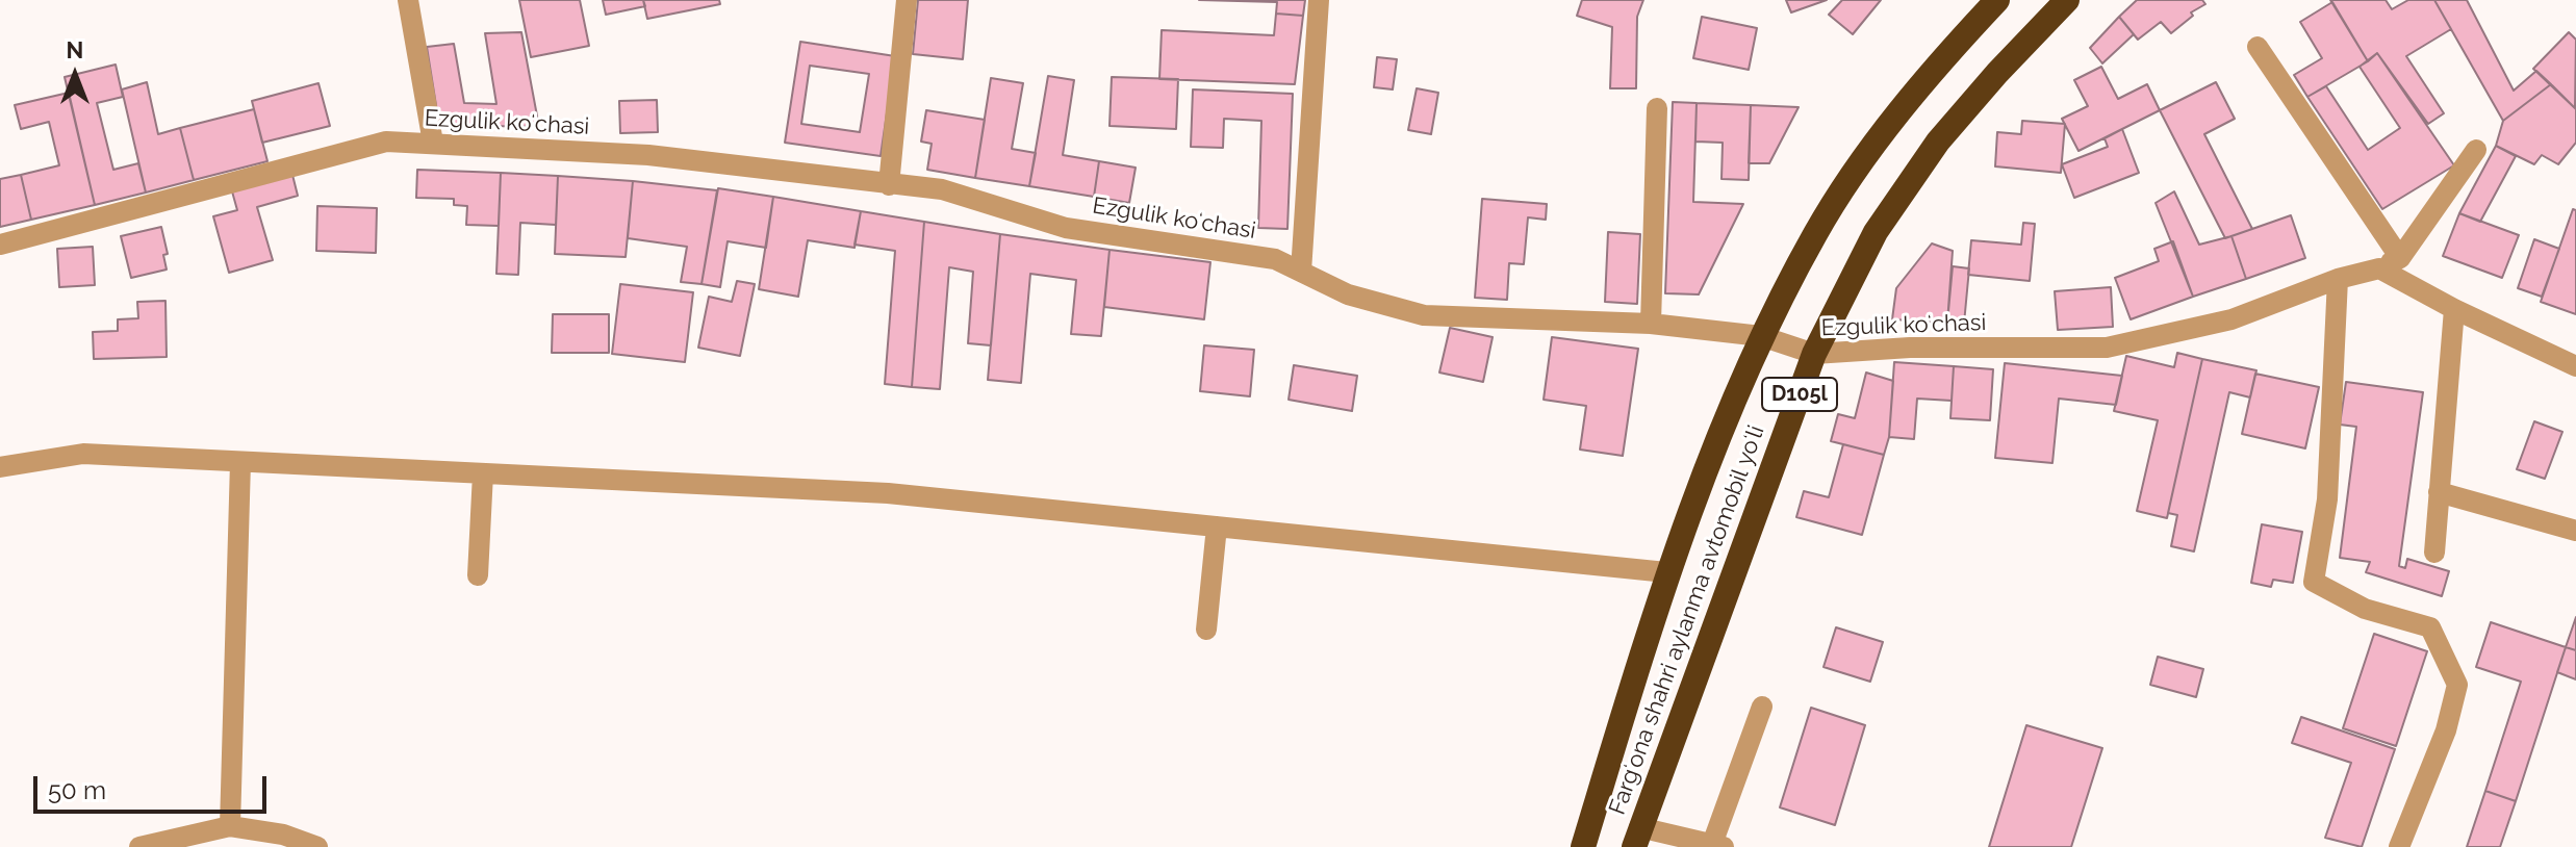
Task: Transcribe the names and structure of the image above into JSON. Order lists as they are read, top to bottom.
{
  "streets": {
    "highway": ["D105l", "Fargʻona shahri aylanma avtomobil yoʻli"],
    "street": ["Ezgulik koʻchasi"]
  },
  "crossings": [
    ["Ezgulik koʻchasi", "Fargʻona shahri aylanma avtomobil yoʻli"]
  ],
  "scale_bar": "50 m",
  "north": "top"
}
